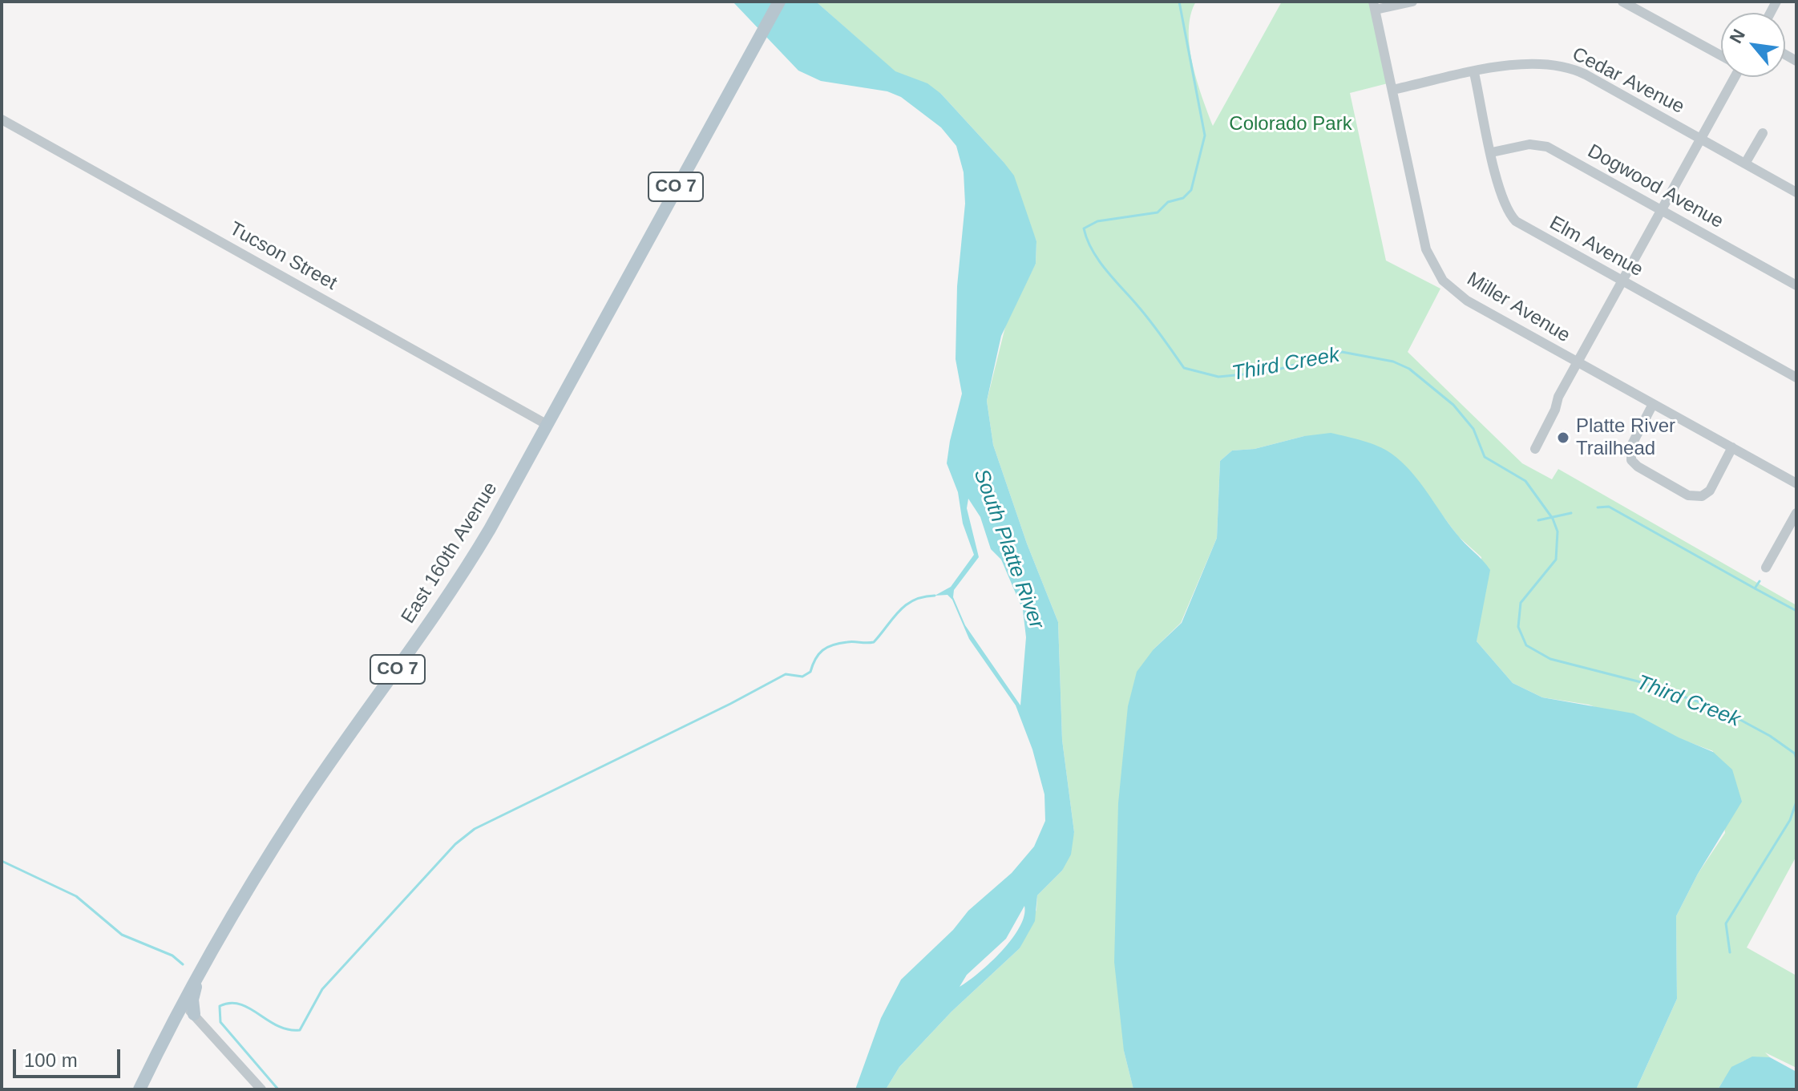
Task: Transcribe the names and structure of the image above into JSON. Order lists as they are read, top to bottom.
{
  "streets": {
    "main road": ["CO 7", "East 160th Avenue"],
    "street": [
      "Cedar Avenue",
      "Dogwood Avenue",
      "Elm Avenue",
      "Tucson Street",
      "Miller Avenue"
    ]
  },
  "crossings": [
    ["Cedar Avenue", "Elm Avenue"],
    ["Cedar Avenue", "Miller Avenue"],
    ["Dogwood Avenue", "Elm Avenue"],
    ["Tucson Street", "East 160th Avenue"]
  ],
  "water": ["Third Creek", "South Platte River"],
  "parks": ["Colorado Park"],
  "places": ["Platte River Trailhead"],
  "scale_bar": "100 m",
  "north": "top left"
}
